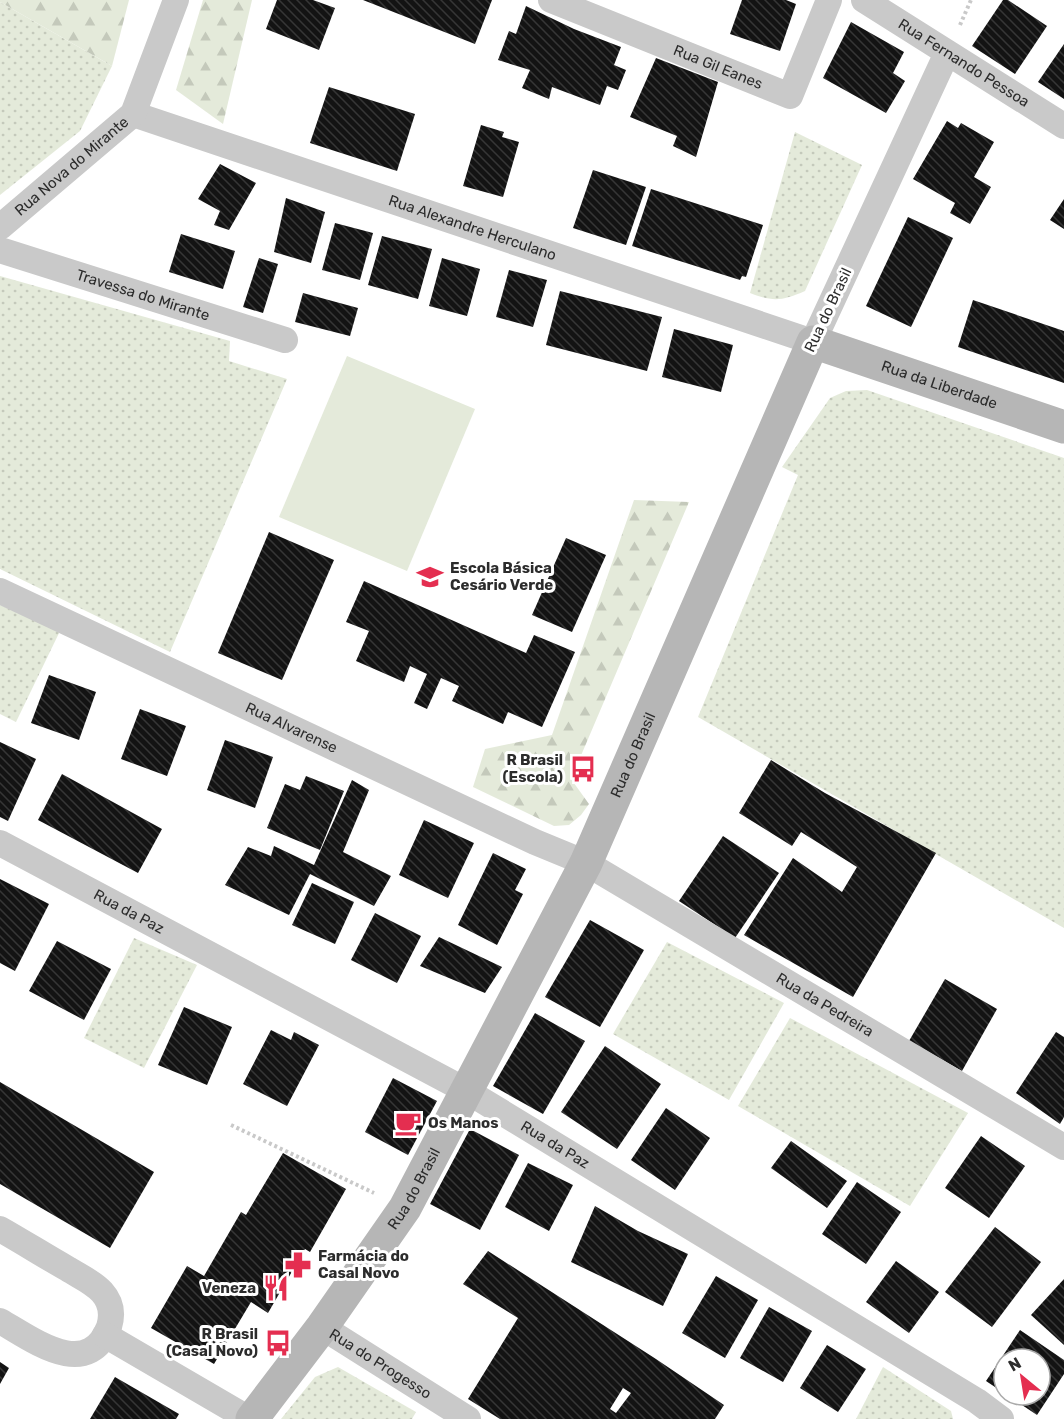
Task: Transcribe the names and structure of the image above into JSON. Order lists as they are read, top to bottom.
{
  "streets": {
    "street": [
      "Rua Fernando Pessoa",
      "Rua Gil Eanes",
      "Rua Nova do Mirante",
      "Rua Alexandre Herculano",
      "Travessa do Mirante",
      "Rua do Brasil",
      "Rua da Liberdade",
      "Rua Alvarense",
      "Rua da Paz",
      "Rua da Pedreira",
      "Rua do Progesso"
    ]
  },
  "crossings": [
    ["Rua Fernando Pessoa", "Rua do Brasil"],
    ["Rua Nova do Mirante", "Rua Alexandre Herculano"],
    ["Rua Alexandre Herculano", "Rua do Brasil"],
    ["Rua Alexandre Herculano", "Rua da Liberdade"],
    ["Rua do Brasil", "Rua da Liberdade"],
    ["Rua do Brasil", "Rua Alvarense"],
    ["Rua do Brasil", "Rua da Paz"],
    ["Rua do Brasil", "Rua da Pedreira"],
    ["Rua do Brasil", "Rua do Progesso"],
    ["Rua Alvarense", "Rua da Pedreira"]
  ],
  "places": {
    "school or university": ["Escola Básica Cesário Verde"],
    "bus stop": ["R Brasil (Escola)", "R Brasil (Casal Novo)"],
    "cafe": ["Os Manos"],
    "pharmacy": ["Farmácia do Casal Novo"],
    "restaurant": ["Veneza"]
  },
  "north": "top left"
}
